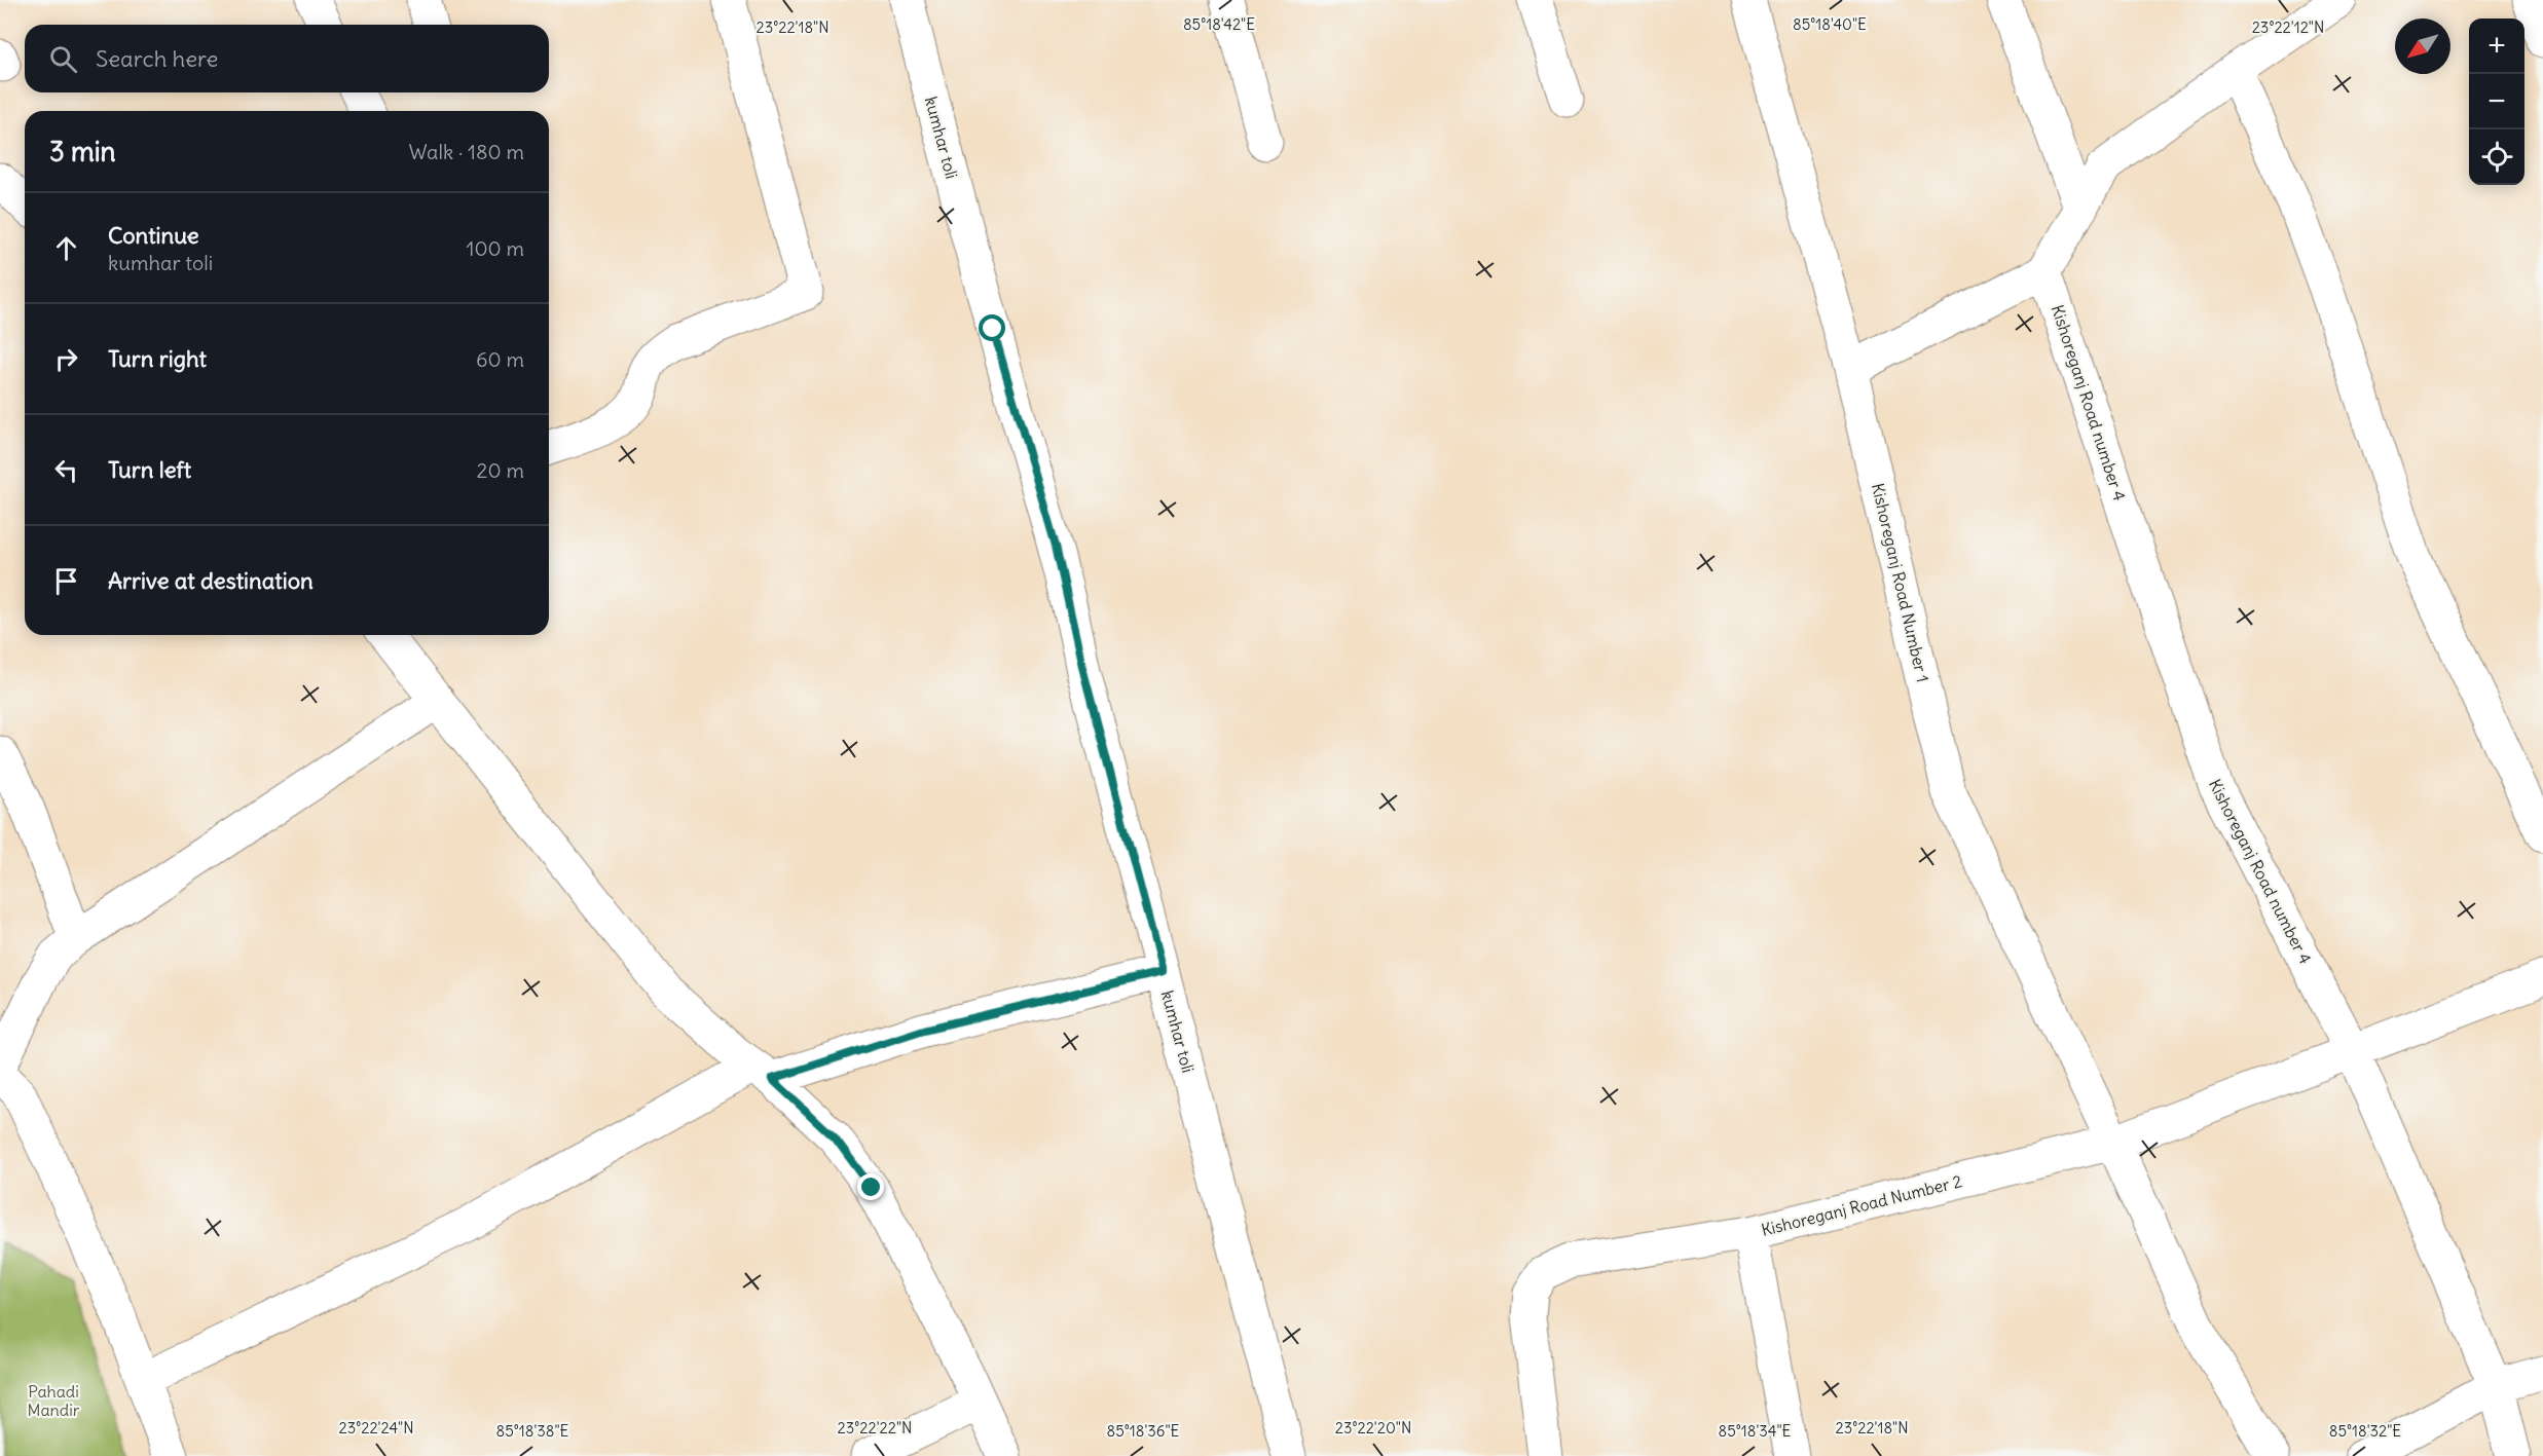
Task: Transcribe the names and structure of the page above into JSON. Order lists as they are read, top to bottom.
{
  "streets": {
    "street": [
      "kumhar toli",
      "Kishoreganj Road number 4",
      "Kishoreganj Road Number 1",
      "Kishoreganj Road Number 2"
    ]
  },
  "crossings": [
    ["Kishoreganj Road number 4", "Kishoreganj Road Number 2"],
    ["Kishoreganj Road Number 1", "Kishoreganj Road Number 2"]
  ],
  "parks": ["Pahadi Mandir"],
  "north": "bottom left",
  "page": {
    "map_buttons": ["+", "−"],
    "search": "Search here",
    "heading": ["3 min", "Walk · 180 m"],
    "list": [
      ["Continue", "kumhar toli", "100 m"],
      ["Turn right", "60 m"],
      ["Turn left", "20 m"],
      "Arrive at destination"
    ]
  },
  "coordinates": [
    "85°18'42\"E",
    "85°18'40\"E",
    "23°22'18\"N",
    "23°22'12\"N",
    "23°22'24\"N",
    "23°22'22\"N",
    "23°22'20\"N",
    "85°18'38\"E",
    "85°18'36\"E",
    "85°18'34\"E",
    "85°18'32\"E"
  ]
}
